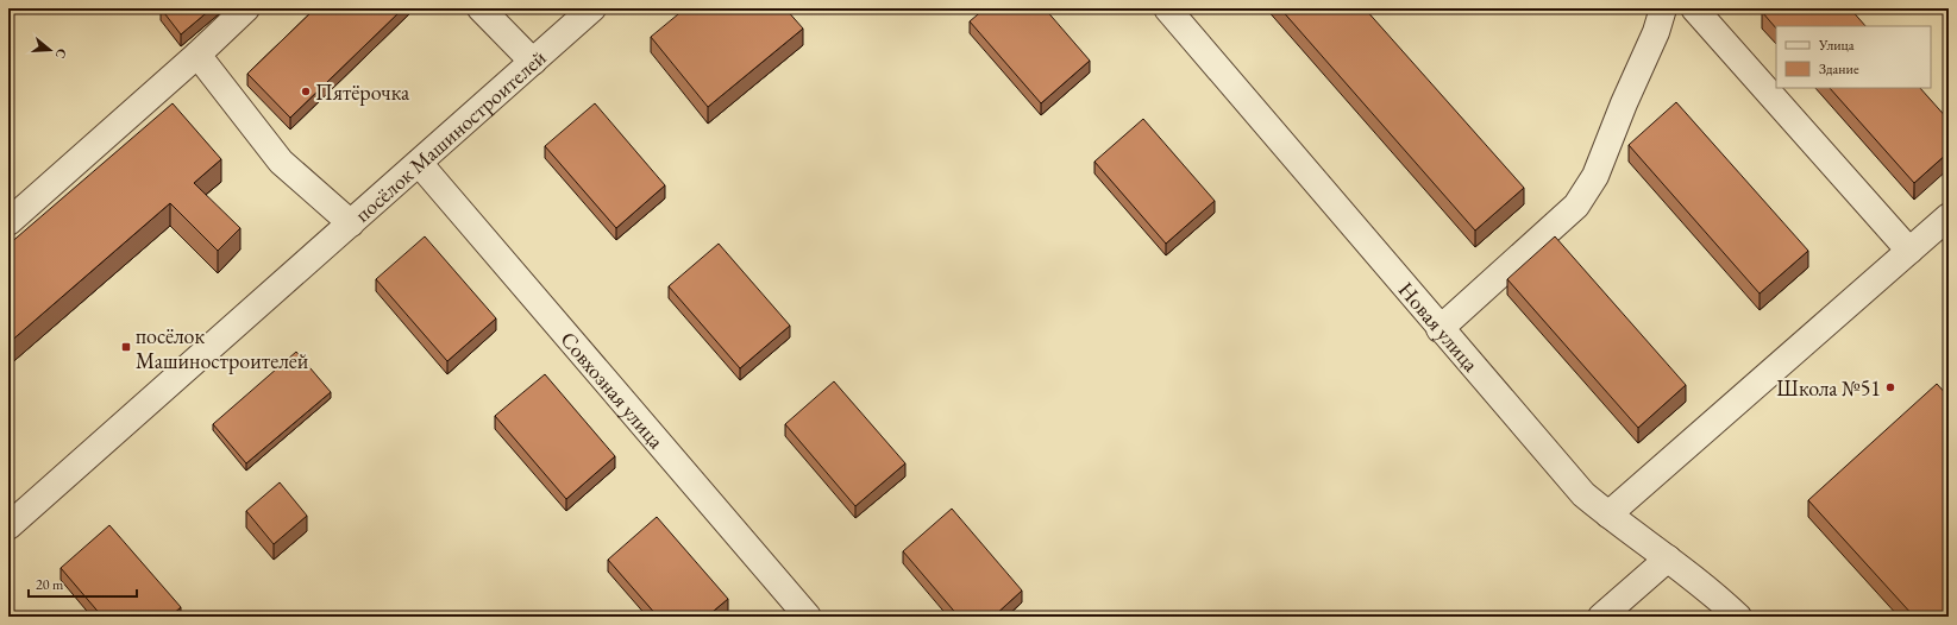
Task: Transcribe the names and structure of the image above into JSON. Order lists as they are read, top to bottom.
{
  "streets": {
    "street": ["посёлок Машиностроителей", "Новая улица", "Совхозная улица"]
  },
  "crossings": [
    ["посёлок Машиностроителей", "Совхозная улица"]
  ],
  "places": {
    "other": ["Пятёрочка", "Школа №51"],
    "transit": ["посёлок Машиностроителей"]
  },
  "legend": ["Улица", "Здание"],
  "scale_bar": "20 m",
  "north": "right"
}
